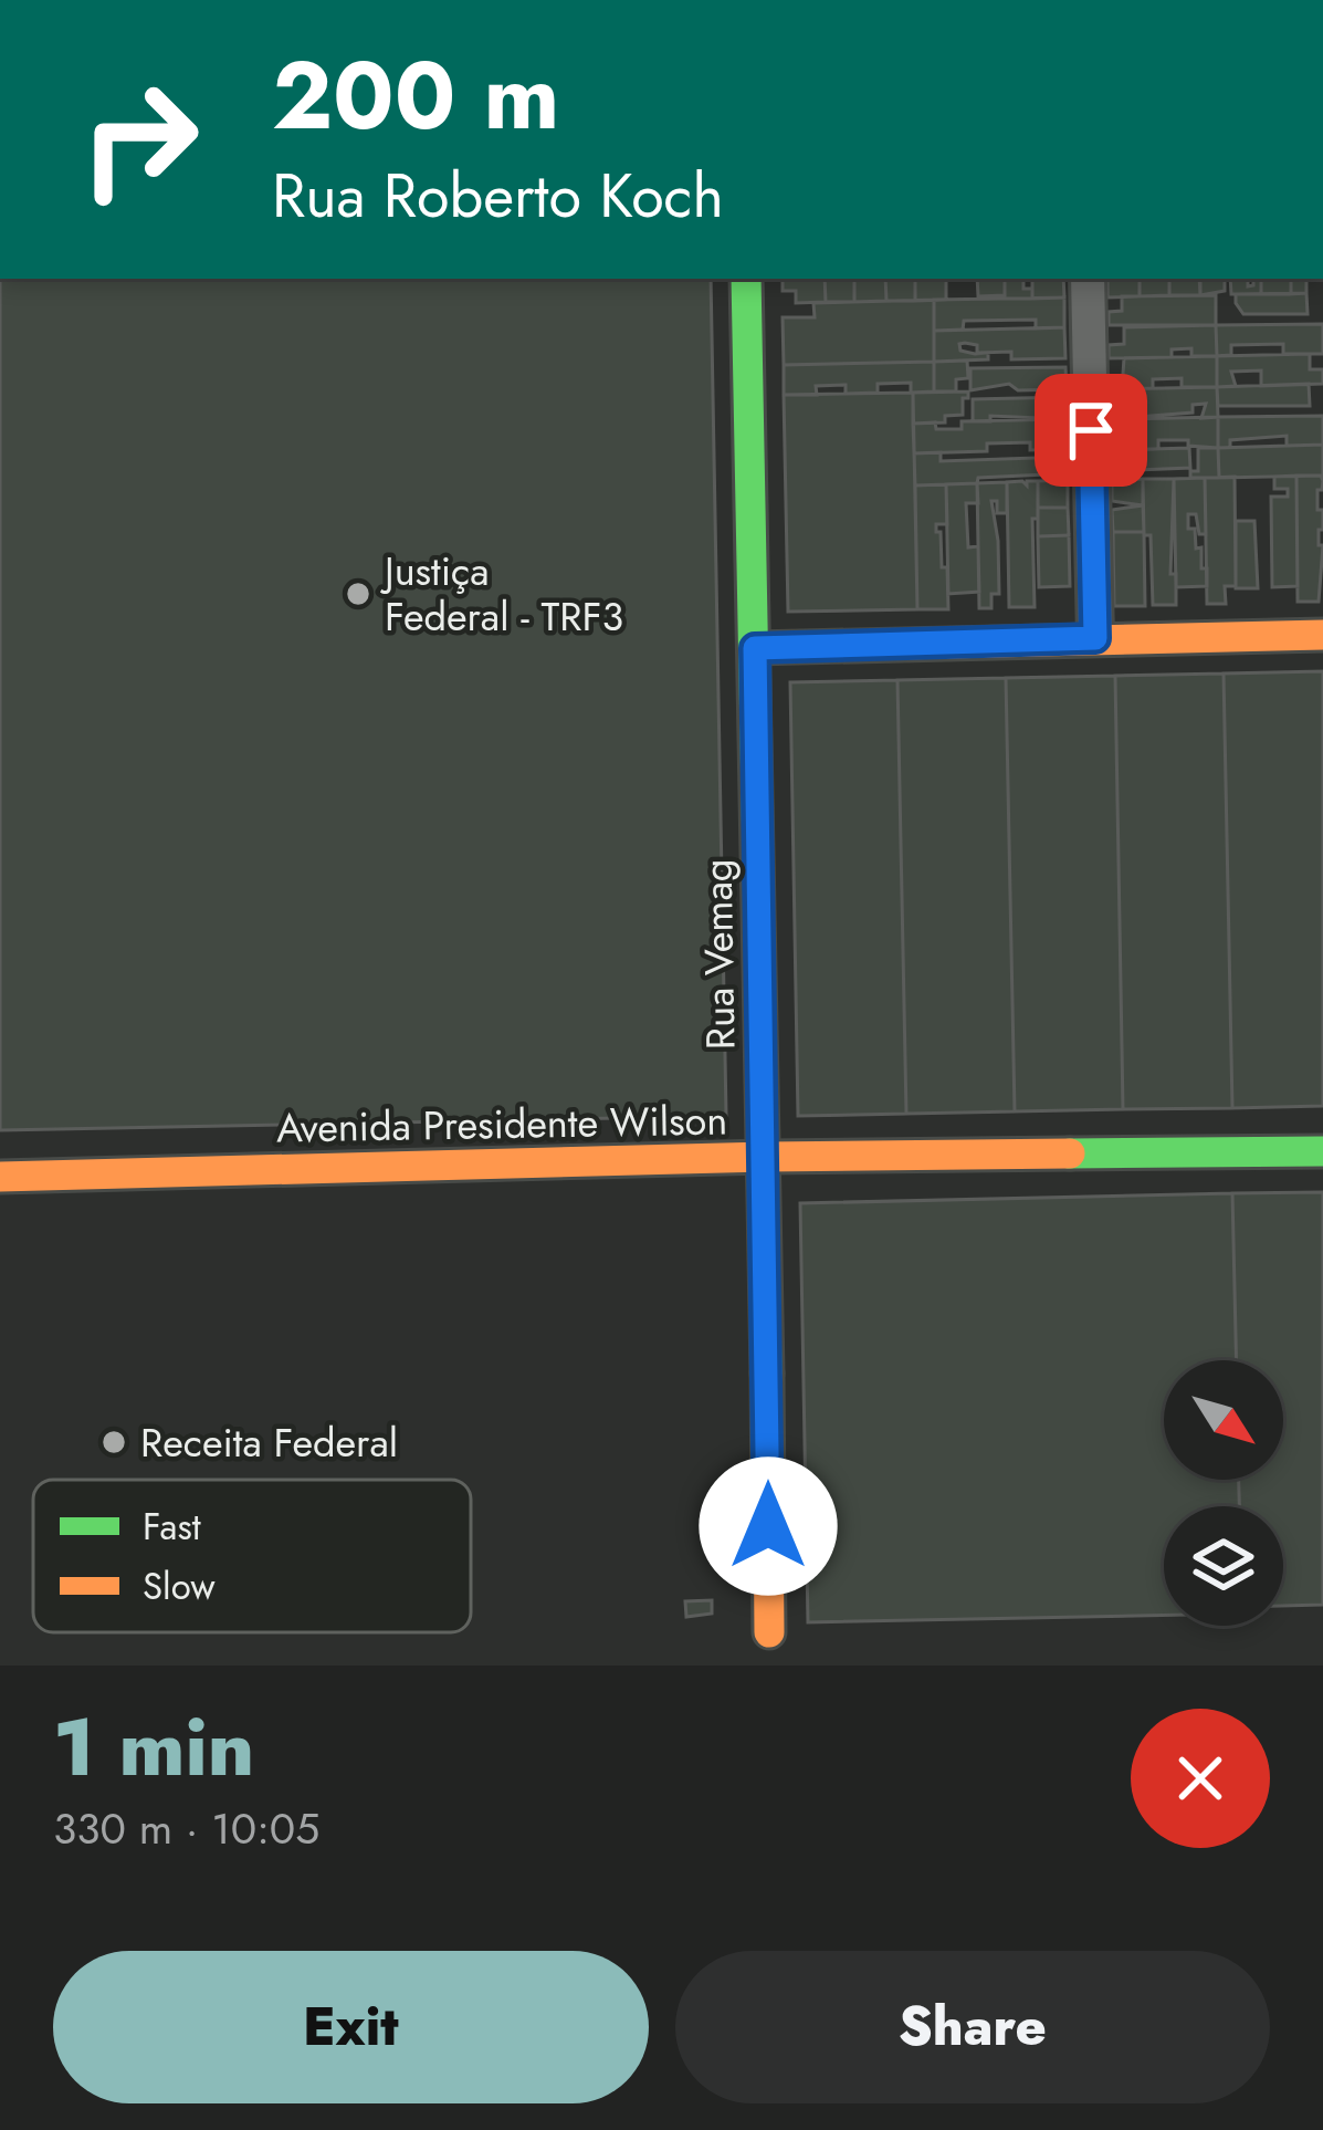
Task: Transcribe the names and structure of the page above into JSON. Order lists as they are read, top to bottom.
{
  "streets": {
    "street": ["Rua Vemag", "Avenida Presidente Wilson"]
  },
  "crossings": [
    ["Rua Vemag", "Avenida Presidente Wilson"]
  ],
  "places": ["Justiça Federal - TRF3", "Receita Federal"],
  "legend": ["Fast", "Slow"],
  "north": "bottom right",
  "page": {
    "turn": ["200 m", "Rua Roberto Koch"],
    "heading": ["1 min", "330 m · 10:05"],
    "buttons": ["Exit", "Share"]
  }
}
